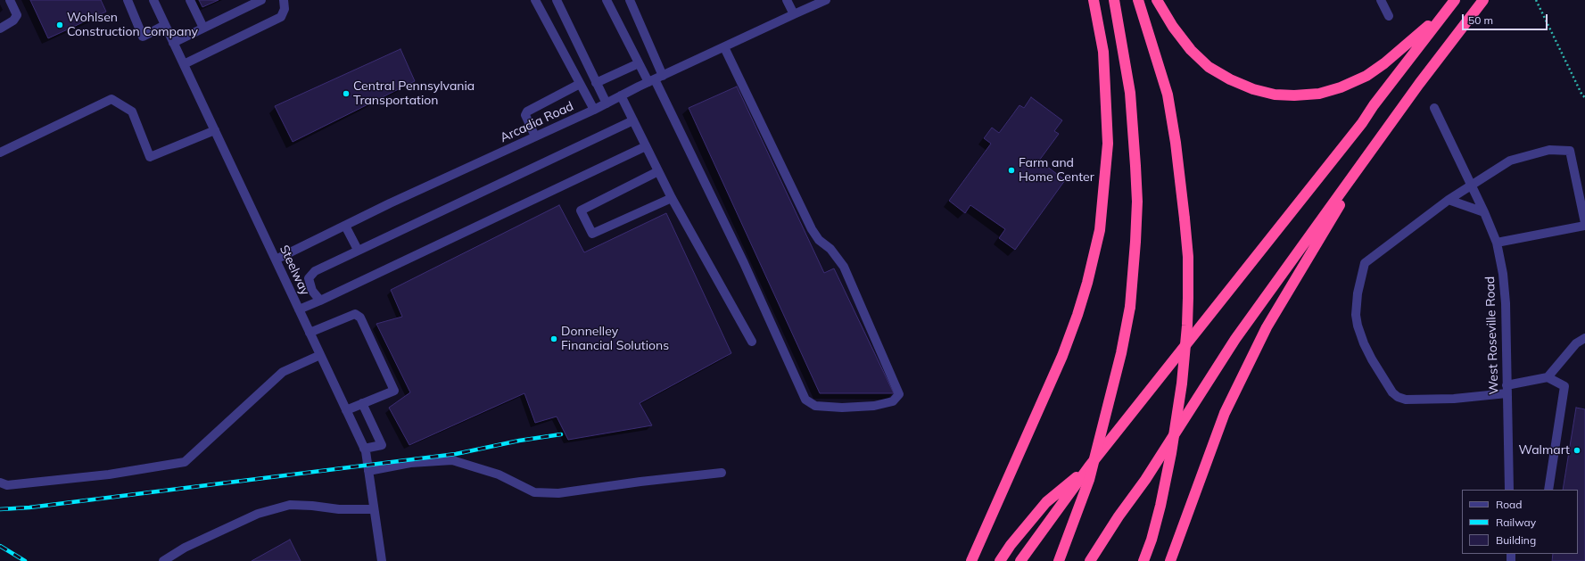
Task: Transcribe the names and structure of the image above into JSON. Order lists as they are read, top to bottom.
{
  "streets": {
    "street": ["Arcadia Road", "Steelway", "West Roseville Road"]
  },
  "crossings": [
    ["Arcadia Road", "Steelway"]
  ],
  "places": [
    "Wohlsen Construction Company",
    "Central Pennsylvania Transportation",
    "Farm and Home Center",
    "Donnelley Financial Solutions",
    "Walmart"
  ],
  "legend": ["Road", "Railway", "Building"],
  "scale_bar": "50 m"
}
